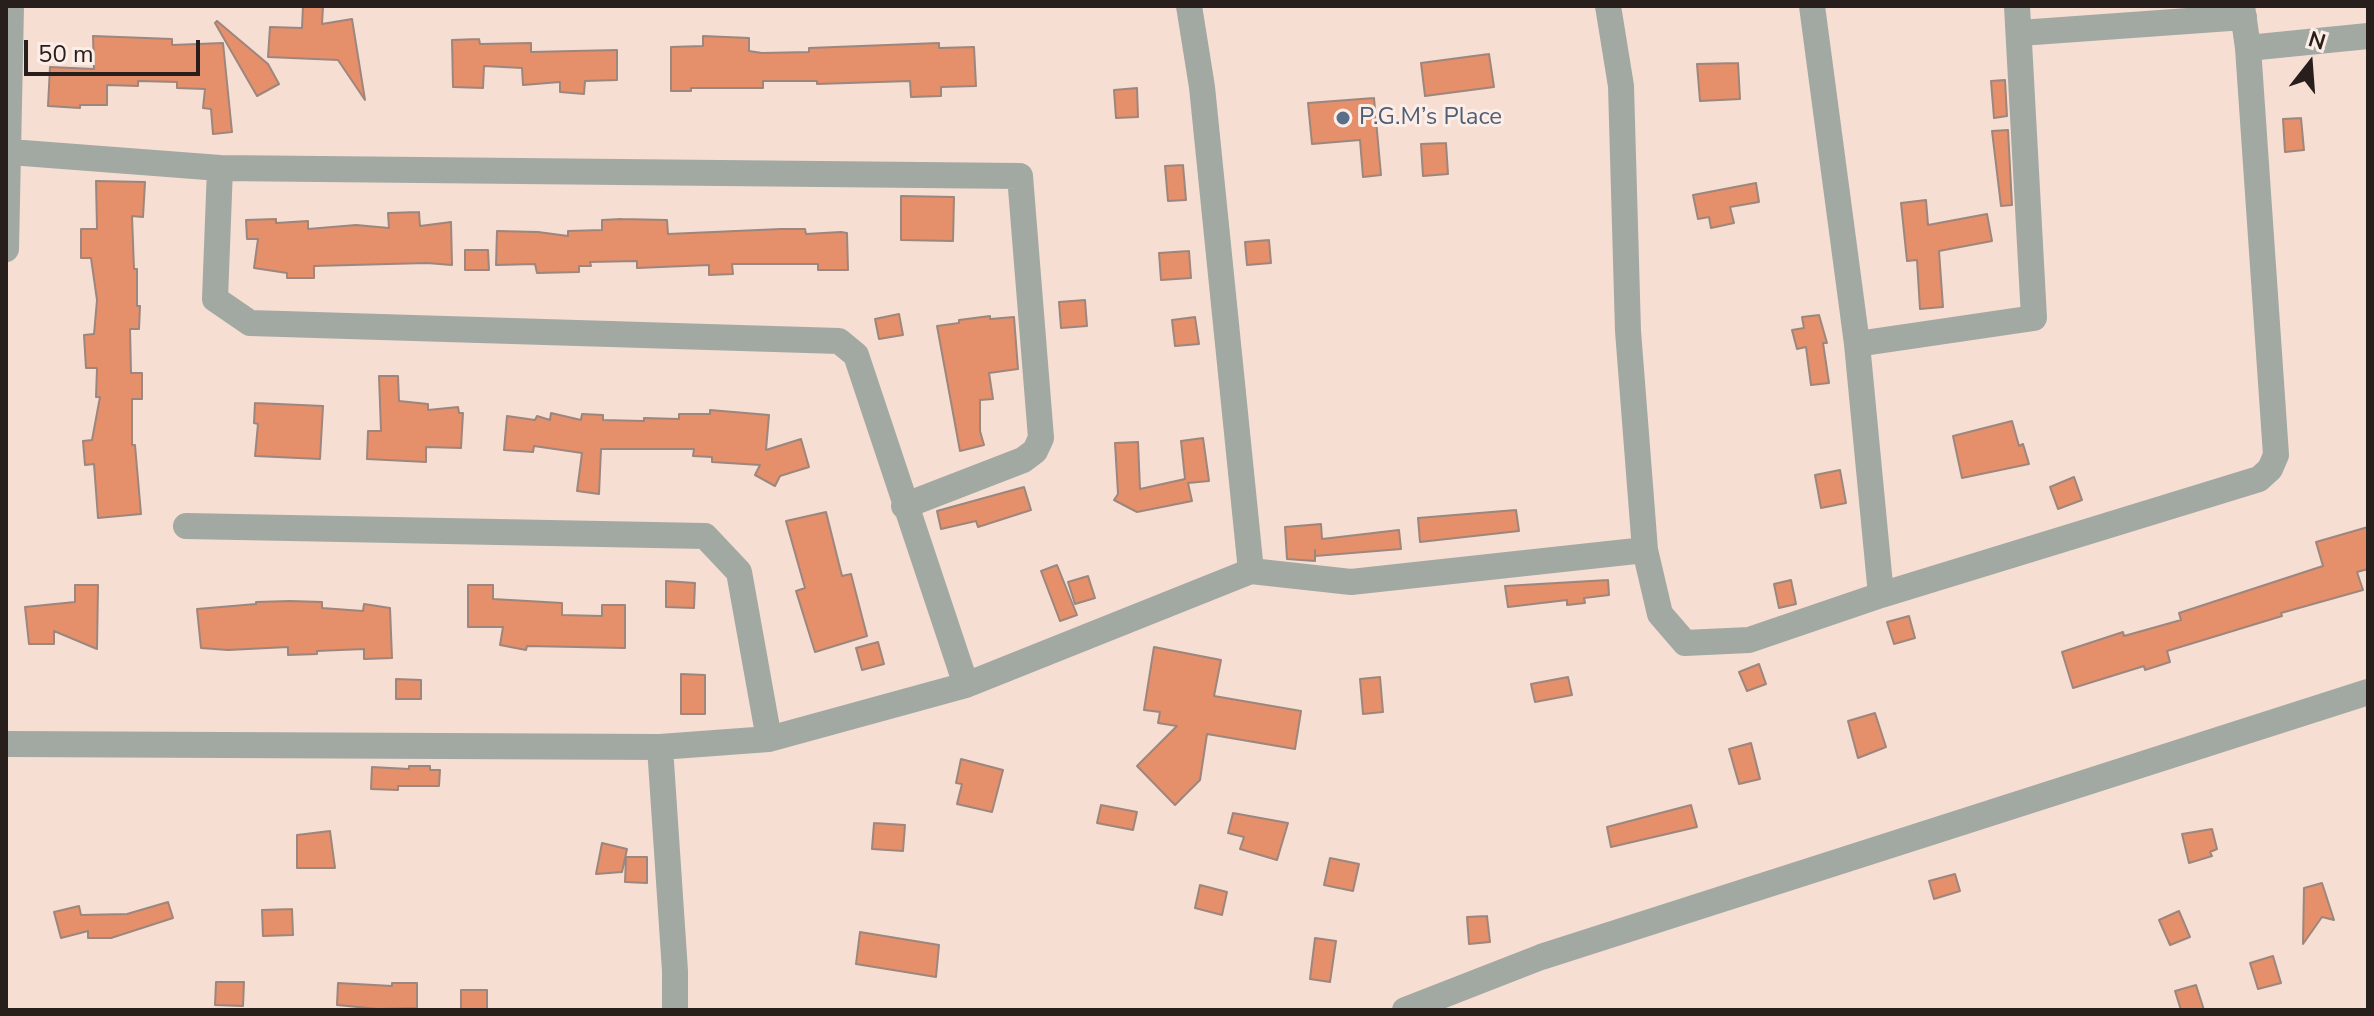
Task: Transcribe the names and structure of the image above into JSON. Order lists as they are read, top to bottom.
{
  "places": ["P.G.M’s Place"],
  "scale_bar": "50 m",
  "north": "top"
}
